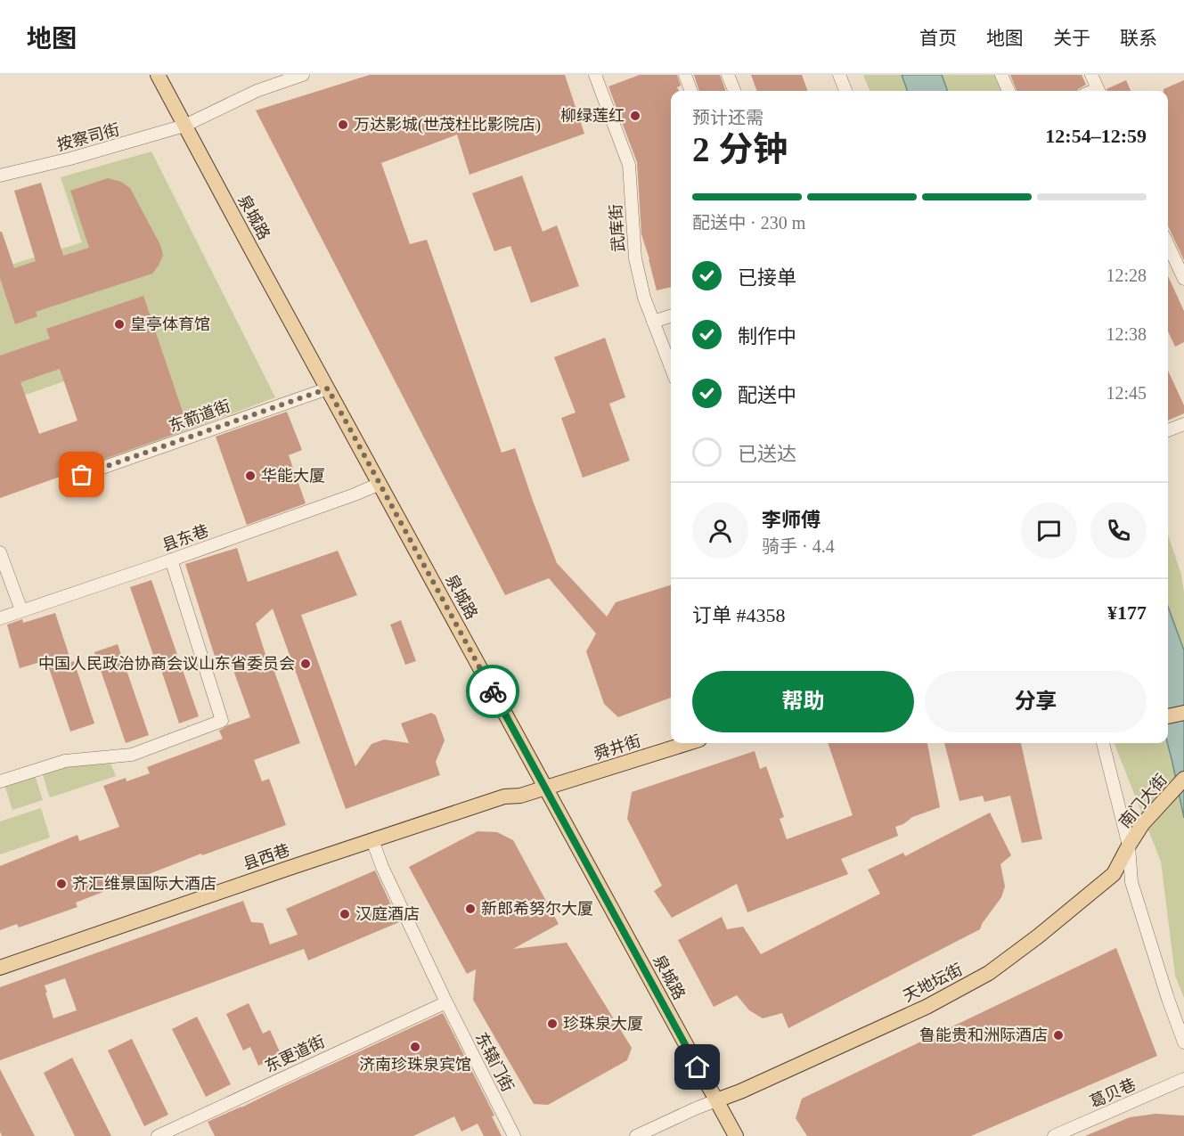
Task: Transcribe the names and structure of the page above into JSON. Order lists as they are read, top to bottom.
{
  "streets": {
    "main road": [
      "泉城路",
      "舜井街",
      "南门大街",
      "县西巷",
      "天地坛街"
    ],
    "street": [
      "按察司街",
      "武库街",
      "东箭道街",
      "县东巷",
      "东更道街",
      "东辕门街",
      "葛贝巷"
    ]
  },
  "crossings": [
    ["按察司街", "泉城路"],
    ["泉城路", "东箭道街"],
    ["泉城路", "县东巷"],
    ["泉城路", "舜井街"],
    ["泉城路", "县西巷"],
    ["泉城路", "天地坛街"],
    ["舜井街", "县西巷"],
    ["南门大街", "天地坛街"],
    ["县西巷", "东辕门街"],
    ["东更道街", "东辕门街"]
  ],
  "places": [
    "柳绿莲红",
    "万达影城(世茂杜比影院店)",
    "皇亭体育馆",
    "华能大厦",
    "中国人民政治协商会议山东省委员会",
    "齐汇维景国际大酒店",
    "新郎希努尔大厦",
    "汉庭酒店",
    "珍珠泉大厦",
    "鲁能贵和洲际酒店",
    "济南珍珠泉宾馆"
  ],
  "page": {
    "header": "地图",
    "nav": [
      "首页",
      "地图",
      "关于",
      "联系"
    ],
    "heading": ["2 分钟", "预计还需", "12:54–12:59"],
    "panel": [
      "李师傅",
      "骑手 · 4.4",
      "订单 #4358",
      "¥177"
    ],
    "bar": "配送中 · 230 m",
    "list": [
      ["已接单", "12:28"],
      ["制作中", "12:38"],
      ["配送中", "12:45"],
      "已送达"
    ],
    "buttons": ["帮助", "分享"]
  }
}
